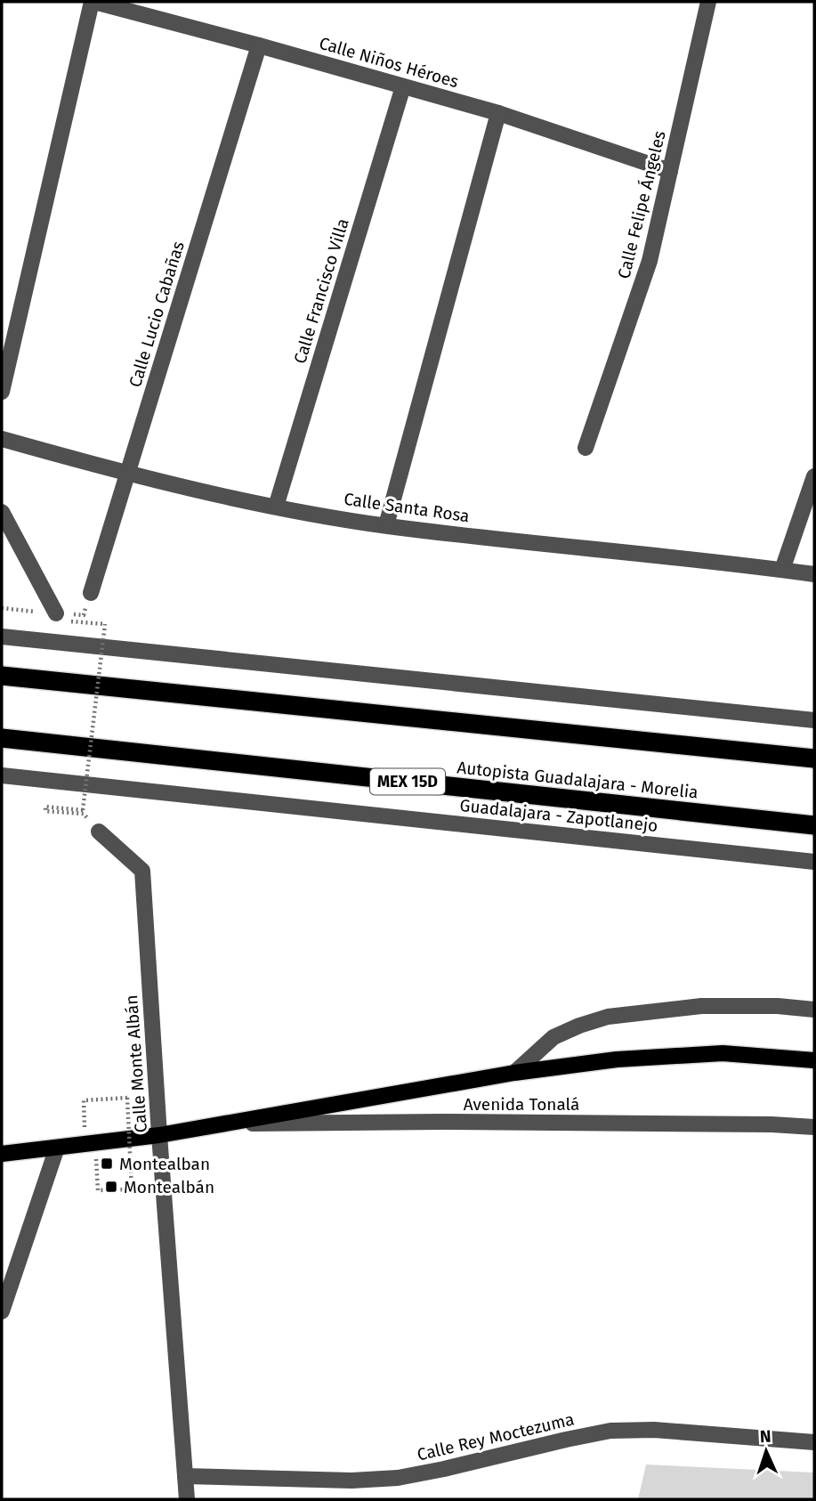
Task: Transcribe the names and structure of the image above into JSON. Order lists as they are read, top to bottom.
{
  "streets": {
    "highway": ["Autopista Guadalajara - Morelia", "MEX 15D"],
    "main road": ["Avenida Tonalá"],
    "street": [
      "Calle Niños Héroes",
      "Calle Felipe Ángeles",
      "Calle Francisco Villa",
      "Calle Lucio Cabañas",
      "Calle Santa Rosa",
      "Guadalajara - Zapotlanejo",
      "Calle Monte Albán",
      "Calle Rey Moctezuma"
    ]
  },
  "crossings": [
    ["Calle Niños Héroes", "Calle Felipe Ángeles"],
    ["Calle Niños Héroes", "Calle Francisco Villa"],
    ["Calle Niños Héroes", "Calle Lucio Cabañas"],
    ["Calle Francisco Villa", "Calle Santa Rosa"],
    ["Calle Lucio Cabañas", "Calle Santa Rosa"],
    ["Calle Monte Albán", "Avenida Tonalá"],
    ["Calle Monte Albán", "Calle Rey Moctezuma"]
  ],
  "places": {
    "transit": ["Montealban", "Montealbán"]
  },
  "north": "top"
}
